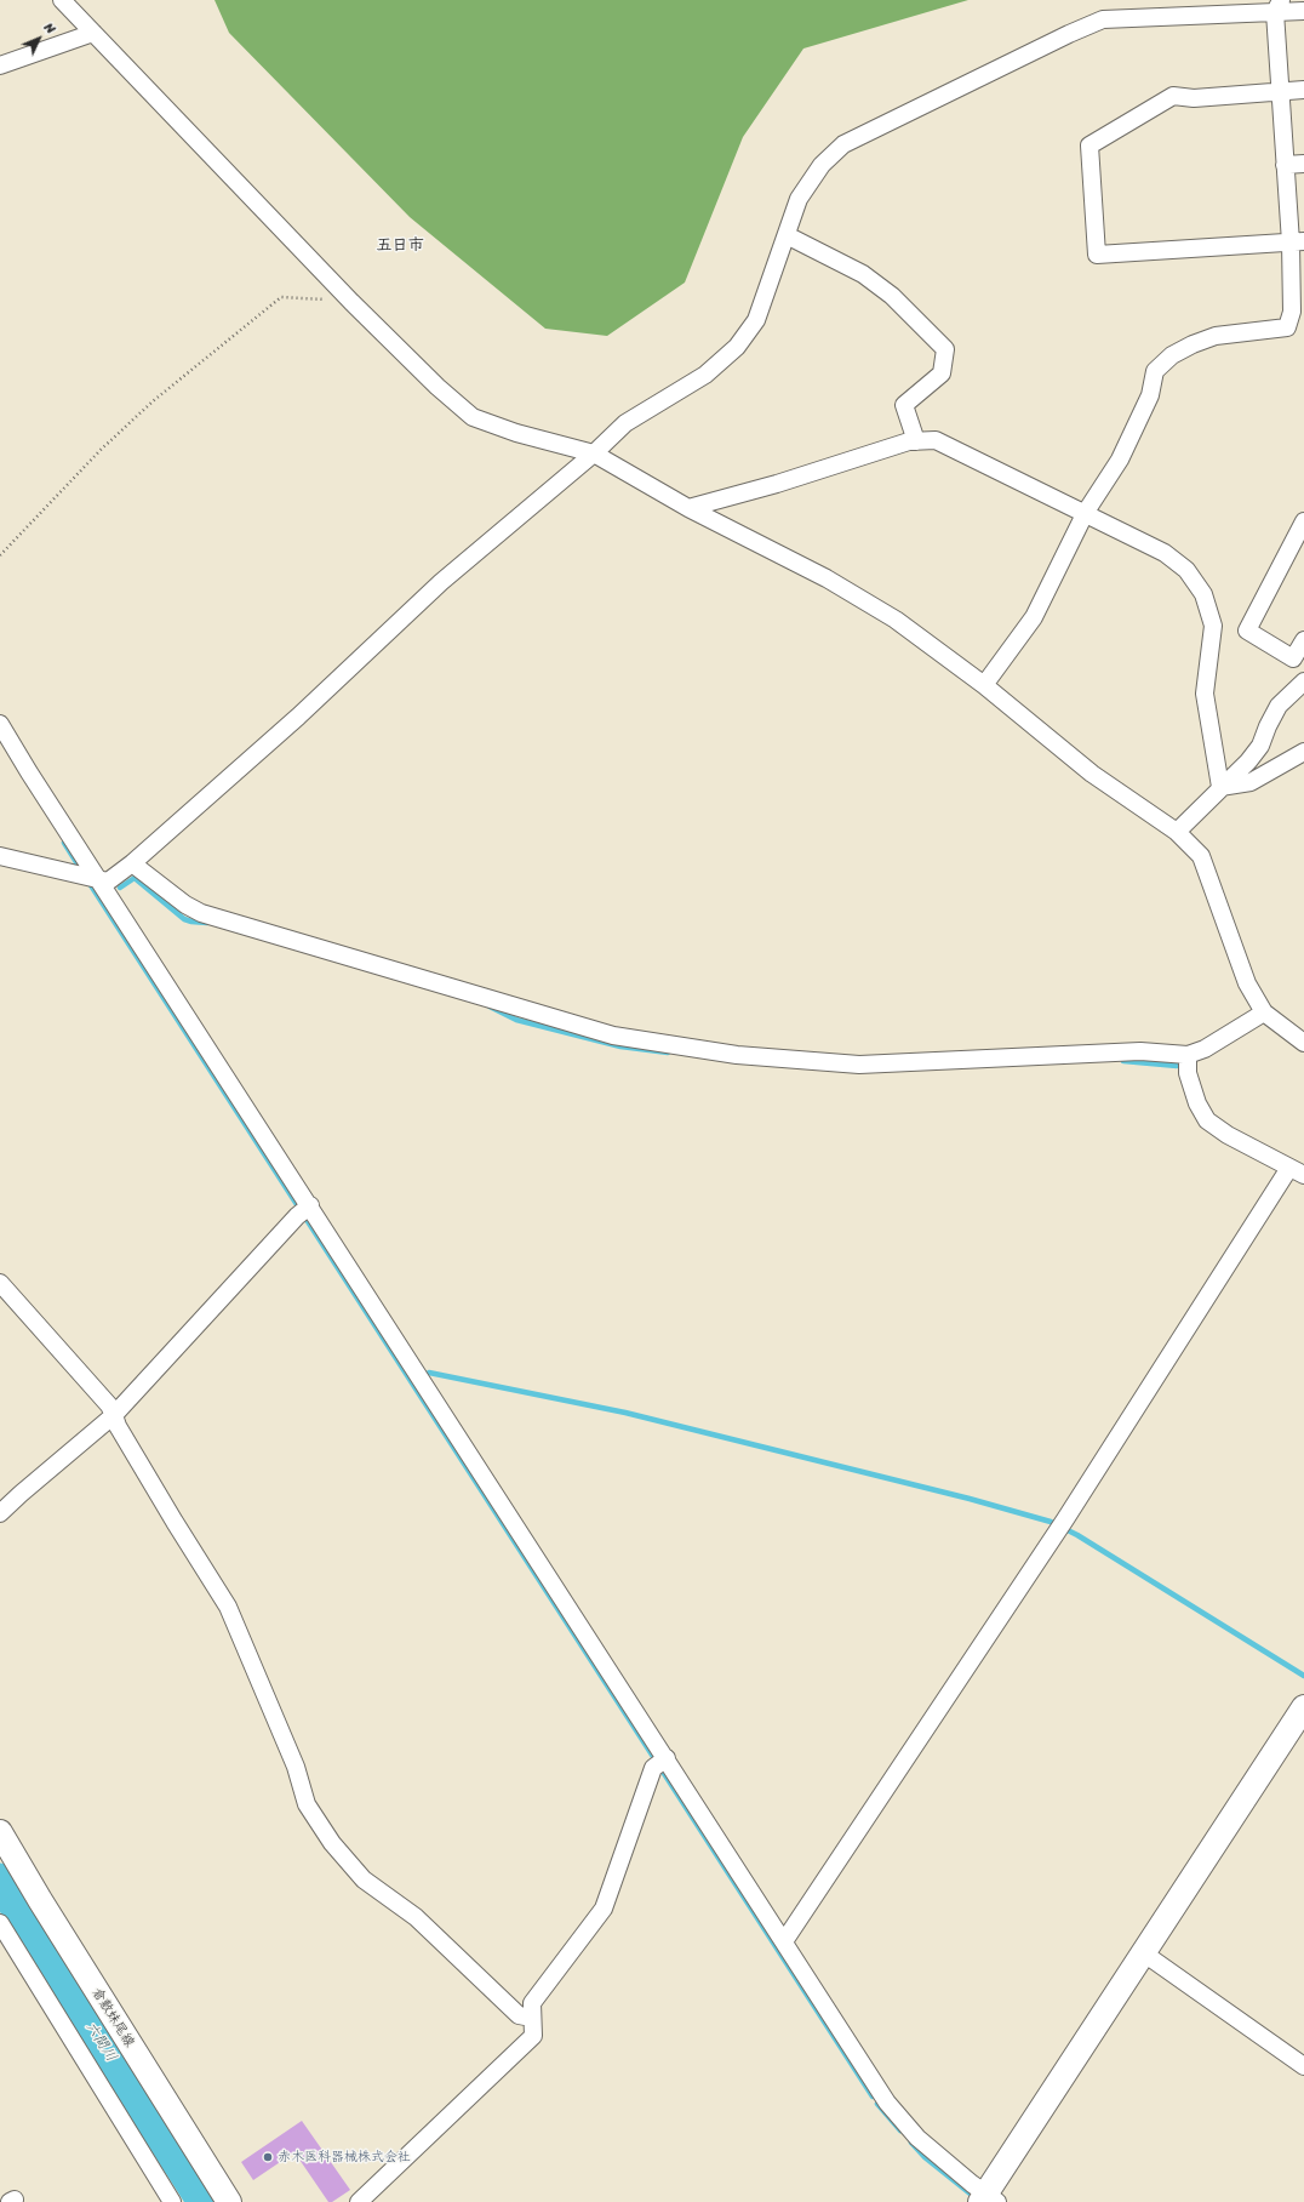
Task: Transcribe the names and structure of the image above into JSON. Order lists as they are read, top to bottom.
{
  "streets": {
    "street": ["倉敷妹尾線"]
  },
  "districts": ["五日市"],
  "water": ["六間川"],
  "places": ["赤木医科器械株式会社"],
  "north": "top right"
}
